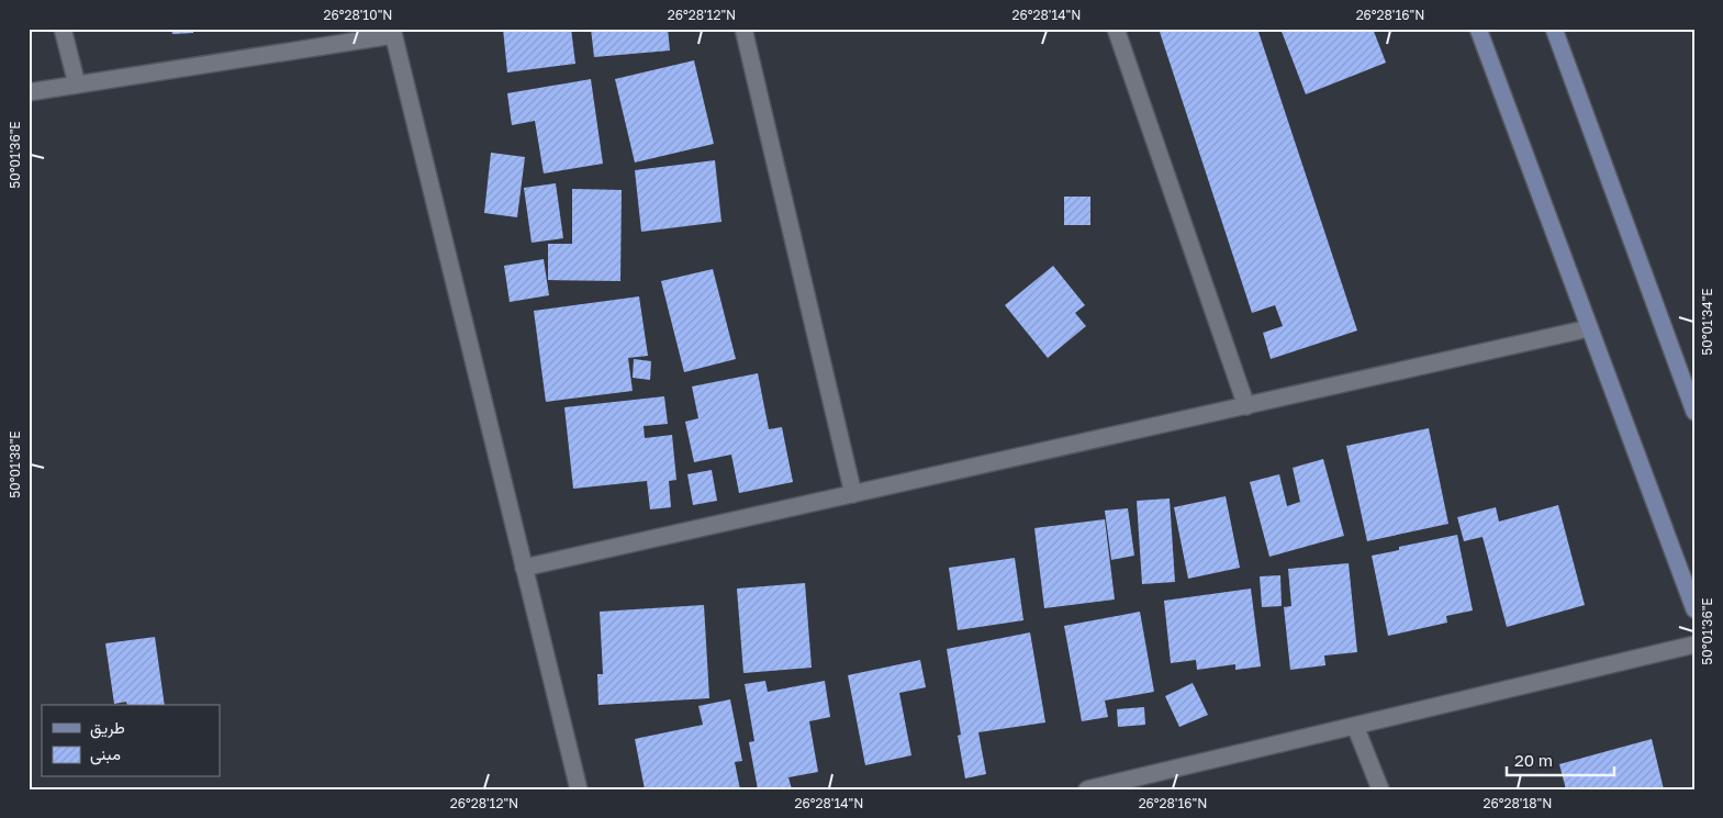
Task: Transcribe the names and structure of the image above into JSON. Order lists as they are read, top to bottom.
{
  "legend": ["طريق", "مبنى"],
  "scale_bar": "20 m",
  "coordinates": [
    "26°28'10\"N",
    "26°28'12\"N",
    "26°28'14\"N",
    "26°28'16\"N",
    "50°01'36\"E",
    "50°01'34\"E",
    "50°01'38\"E",
    "26°28'18\"N"
  ]
}
